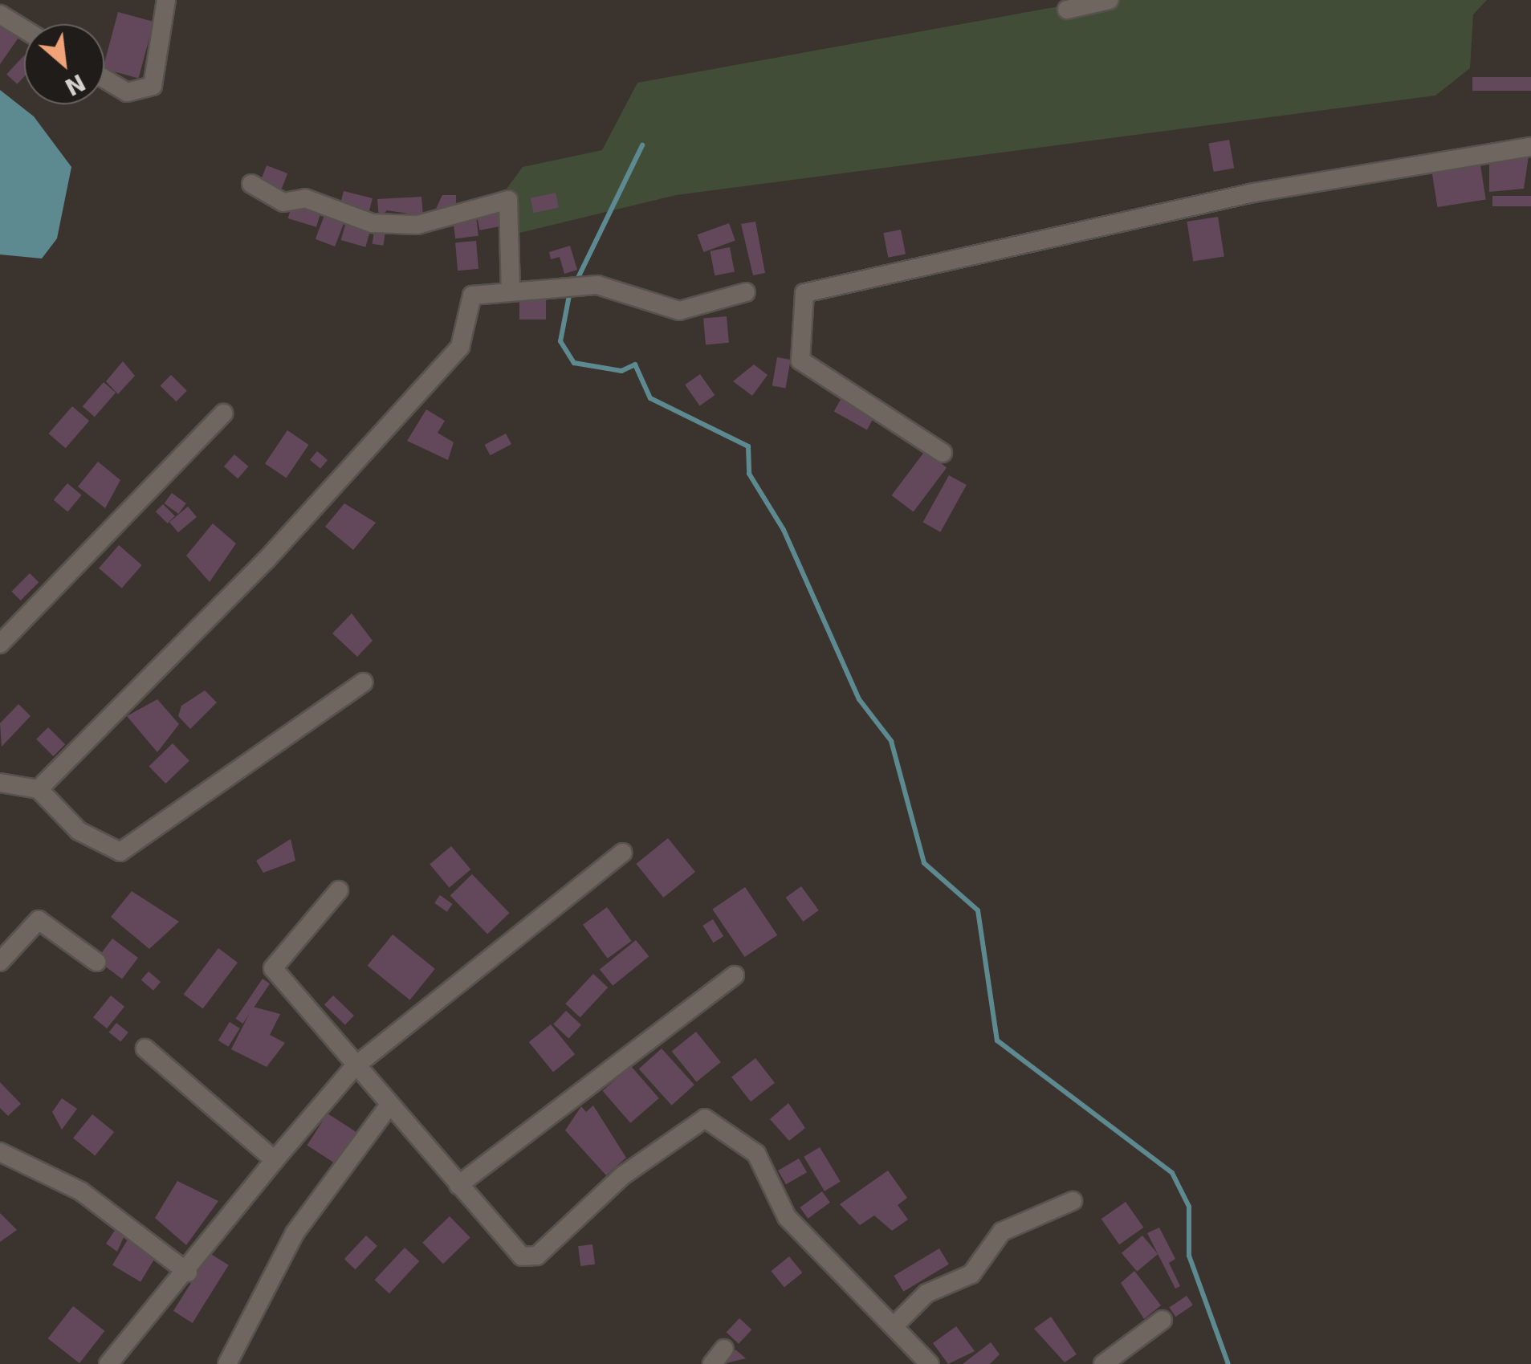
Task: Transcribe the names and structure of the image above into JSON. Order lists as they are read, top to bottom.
{
  "north": "bottom right"
}
